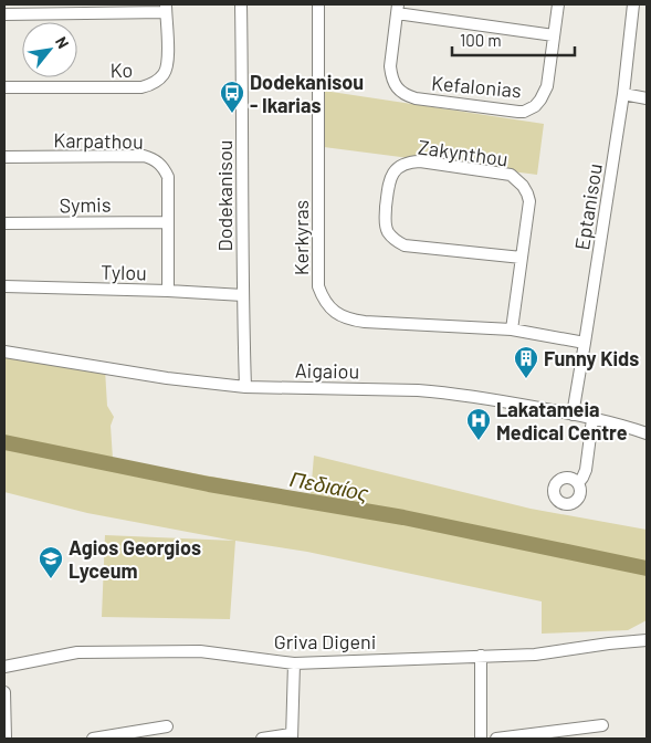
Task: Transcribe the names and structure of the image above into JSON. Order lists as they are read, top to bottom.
{
  "streets": {
    "street": [
      "Ko",
      "Kefalonias",
      "Karpathou",
      "Zakynthou",
      "Dodekanisou",
      "Symis",
      "Eptanisou",
      "Kerkyras",
      "Tylou",
      "Aigaiou",
      "Griva Digeni"
    ]
  },
  "crossings": [
    ["Karpathou", "Symis"],
    ["Karpathou", "Tylou"],
    ["Zakynthou", "Kerkyras"],
    ["Dodekanisou", "Tylou"],
    ["Dodekanisou", "Aigaiou"],
    ["Eptanisou", "Kerkyras"],
    ["Eptanisou", "Aigaiou"]
  ],
  "water": ["Πεδιαίος"],
  "places": {
    "bus stop": ["Dodekanisou - Ikarias"],
    "building": ["Funny Kids"],
    "hospital": ["Lakatameia Medical Centre"],
    "school or university": ["Agios Georgios Lyceum"]
  },
  "scale_bar": "100 m",
  "north": "top right"
}
